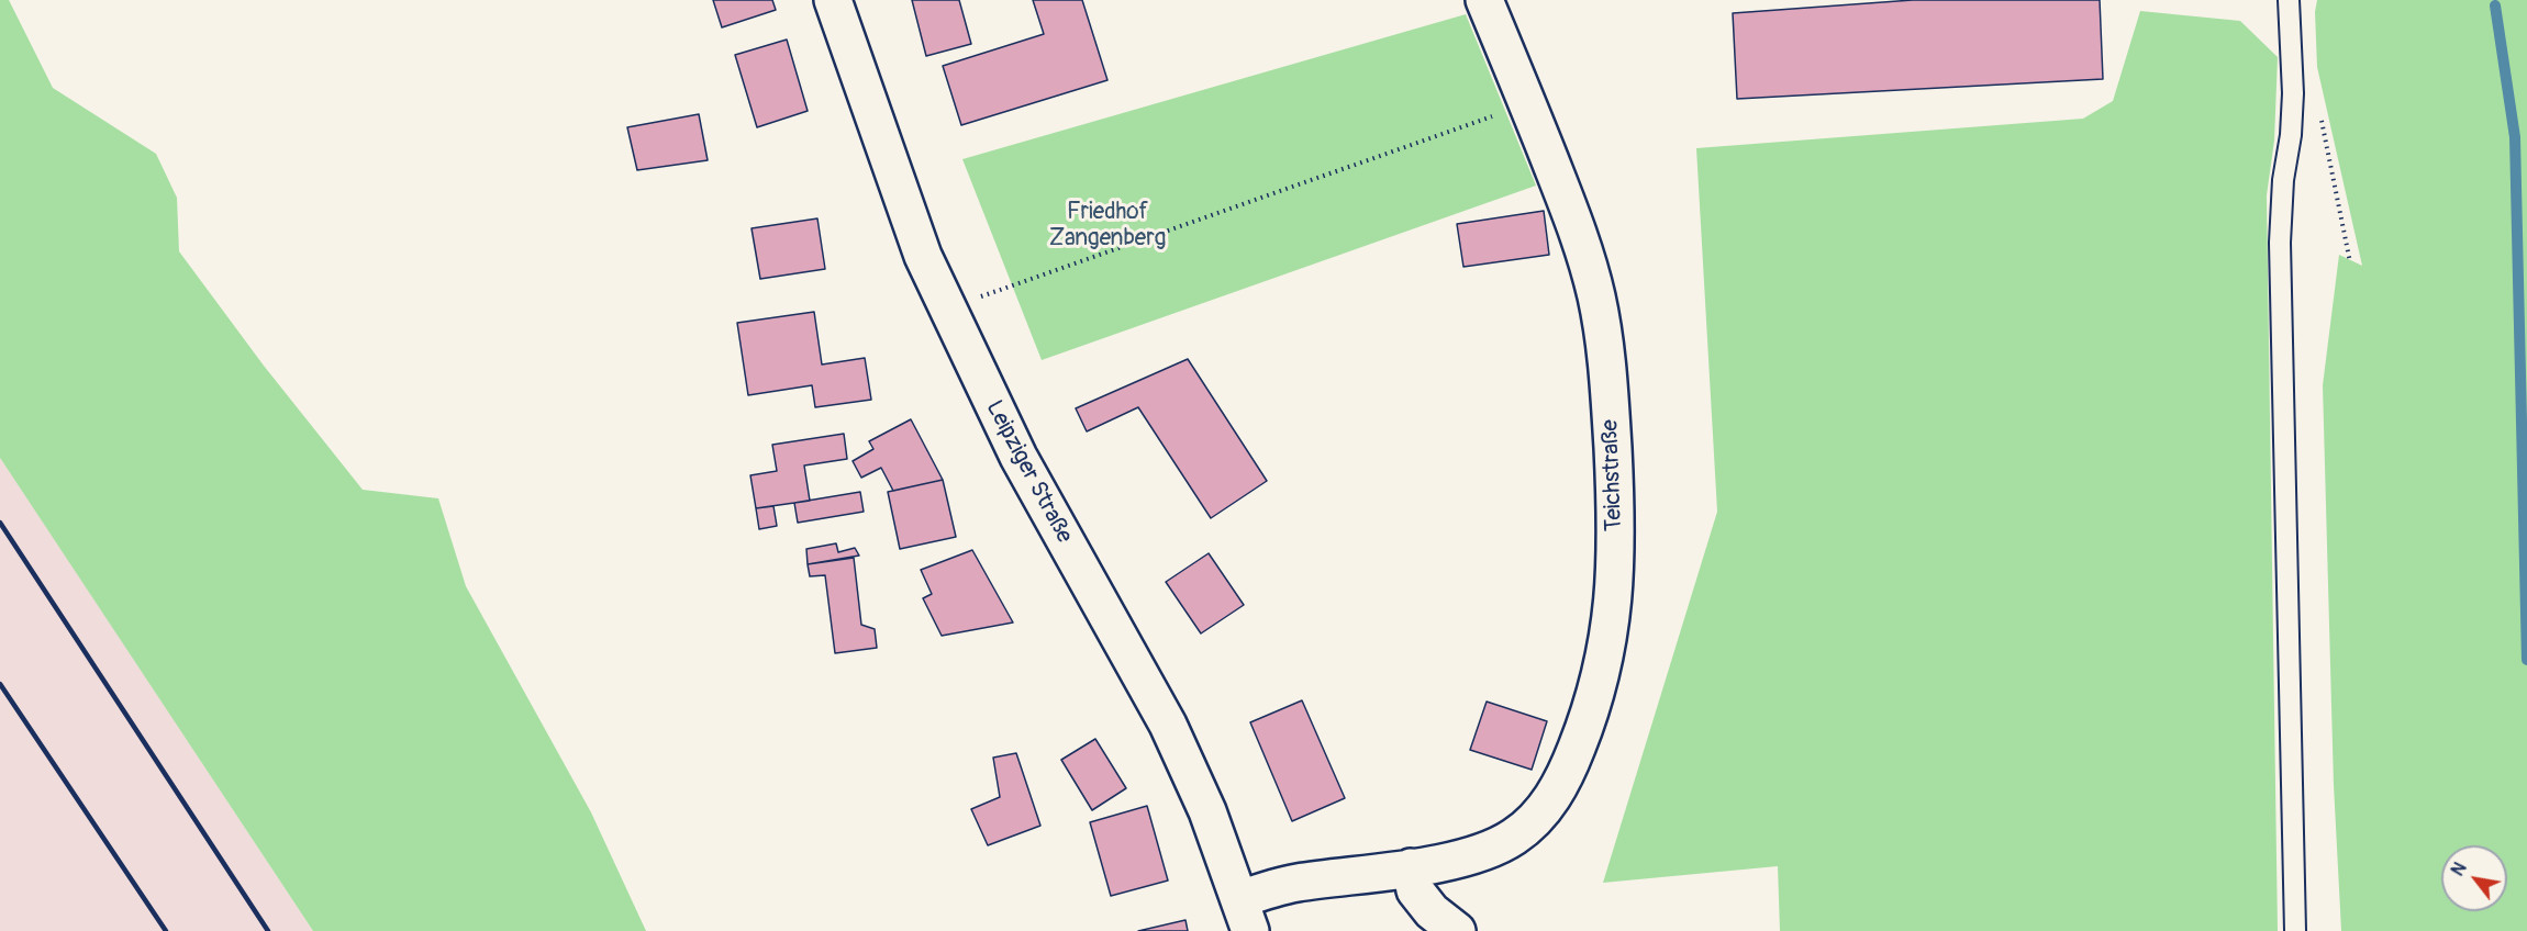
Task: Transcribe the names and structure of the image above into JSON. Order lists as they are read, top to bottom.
{
  "streets": {
    "street": ["Leipziger Straße", "Teichstraße"]
  },
  "crossings": [
    ["Leipziger Straße", "Teichstraße"]
  ],
  "parks": ["Friedhof Zangenberg"],
  "north": "top left"
}
